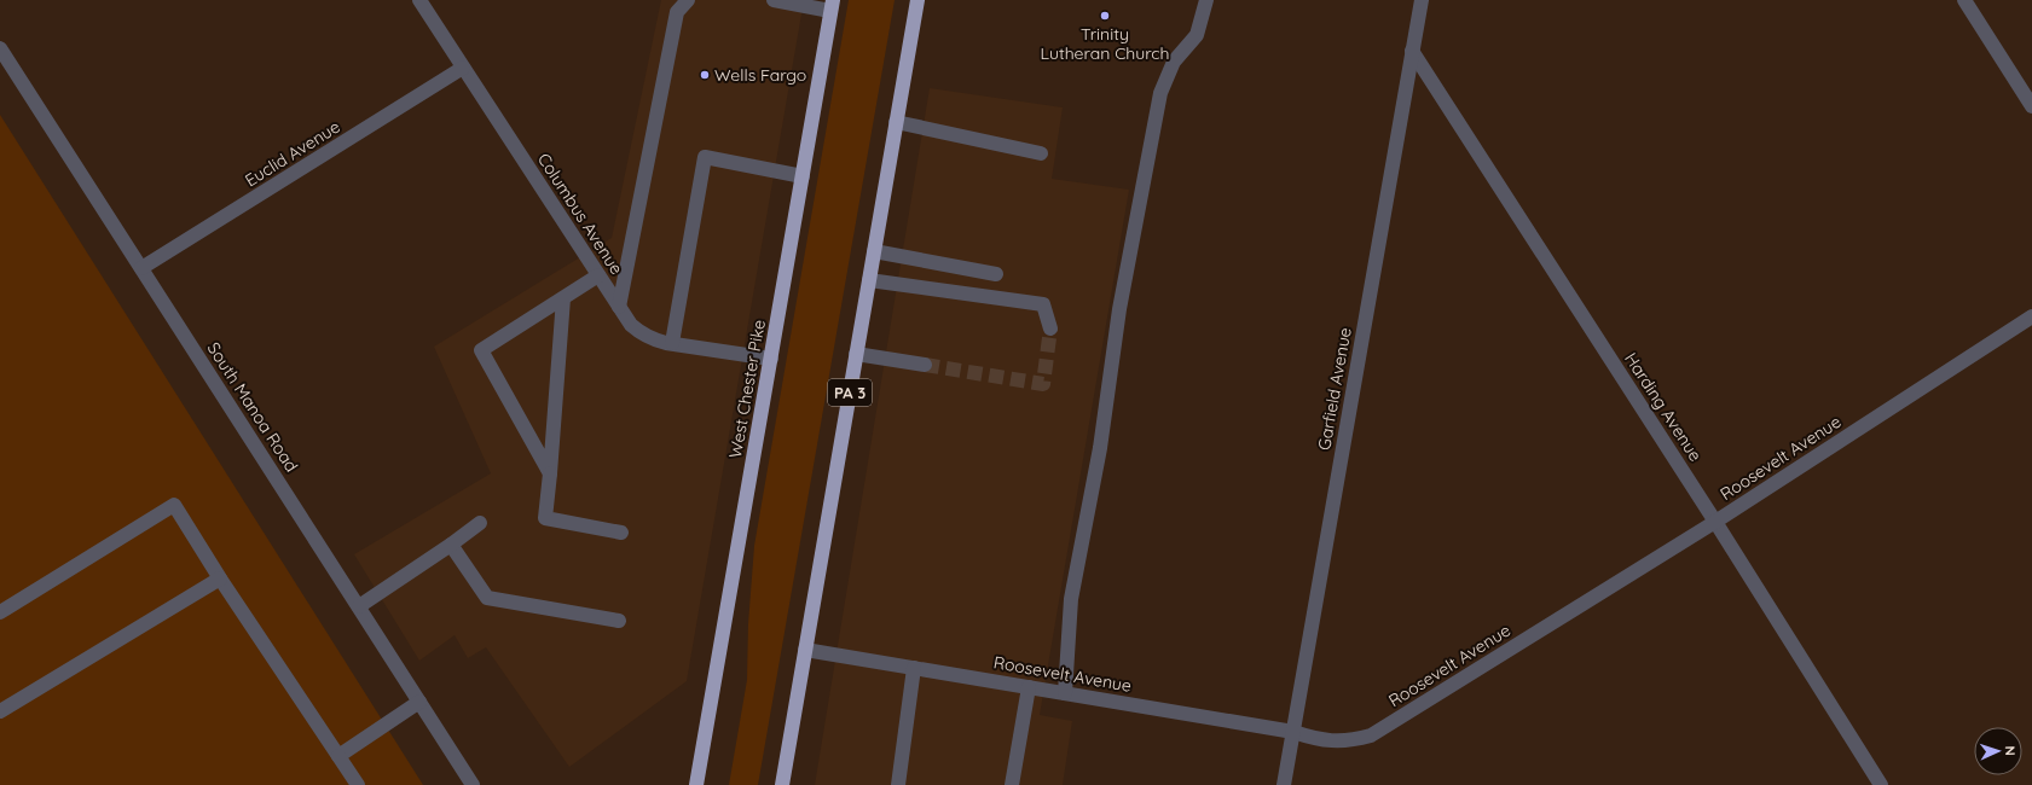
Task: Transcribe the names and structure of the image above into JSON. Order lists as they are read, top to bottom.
{
  "streets": {
    "highway": ["West Chester Pike", "PA 3"],
    "street": [
      "Euclid Avenue",
      "Columbus Avenue",
      "Garfield Avenue",
      "South Manoa Road",
      "Harding Avenue",
      "Roosevelt Avenue"
    ]
  },
  "crossings": [
    ["Euclid Avenue", "Columbus Avenue"],
    ["Euclid Avenue", "South Manoa Road"],
    ["Columbus Avenue", "West Chester Pike"],
    ["Garfield Avenue", "Harding Avenue"],
    ["Garfield Avenue", "Roosevelt Avenue"],
    ["PA 3", "Roosevelt Avenue"],
    ["Harding Avenue", "Roosevelt Avenue"]
  ],
  "places": ["Trinity Lutheran Church", "Wells Fargo"],
  "north": "right"
}
